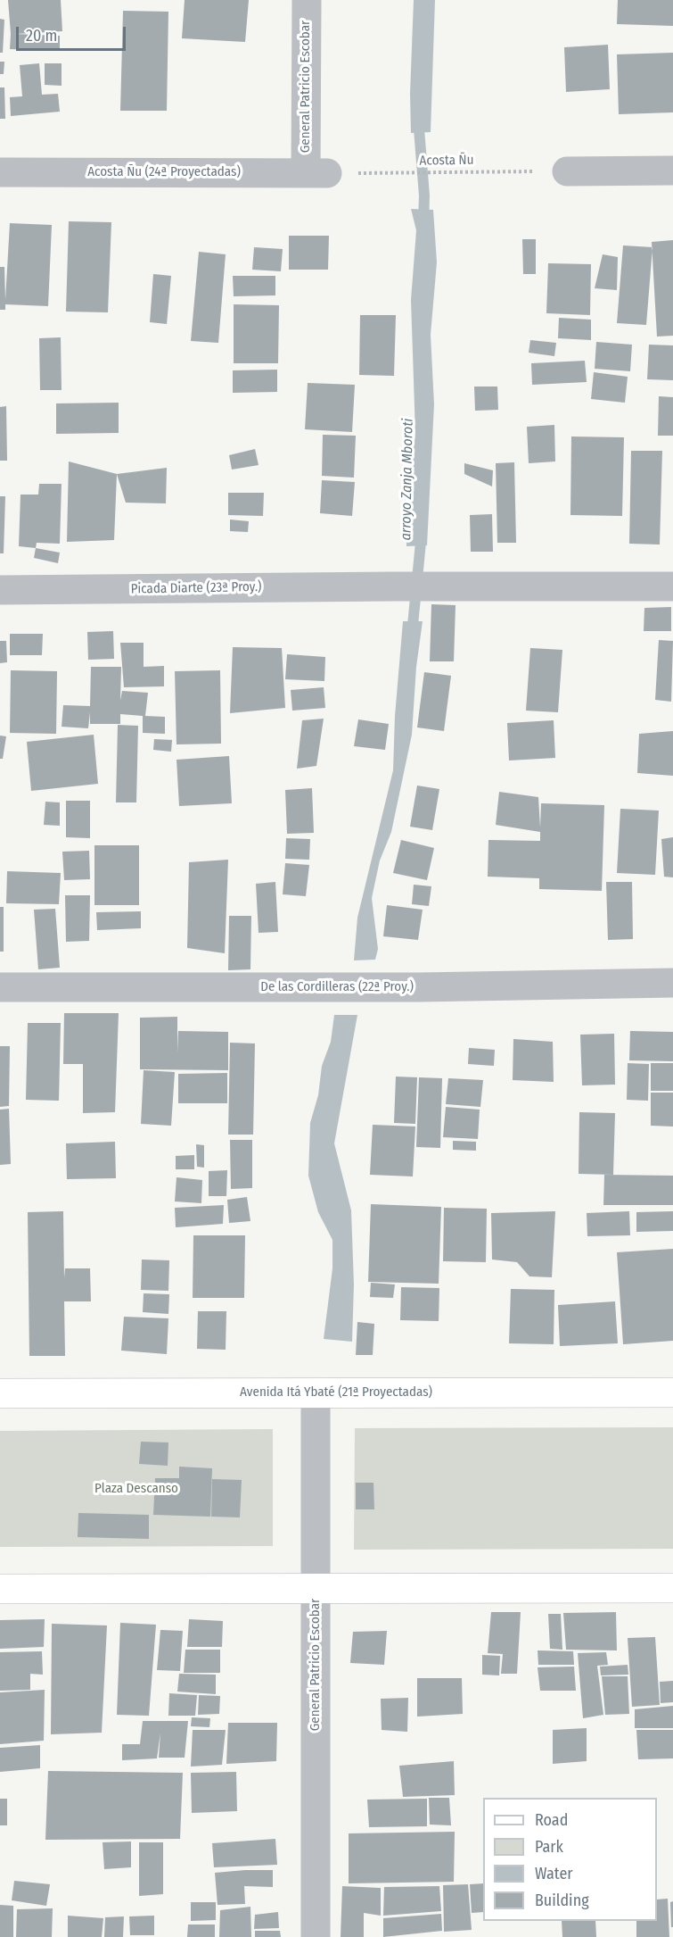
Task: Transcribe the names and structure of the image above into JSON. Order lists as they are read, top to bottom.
{
  "streets": {
    "main road": ["Avenida Itá Ybaté (21ª Proyectadas)"],
    "street": [
      "General Patricio Escobar",
      "Acosta Ñu (24ª Proyectadas)",
      "Picada Diarte (23ª Proy.)",
      "De las Cordilleras (22ª Proy.)"
    ],
    "path": ["Acosta Ñu"]
  },
  "crossings": [
    ["General Patricio Escobar", "Acosta Ñu"],
    ["General Patricio Escobar", "Acosta Ñu (24ª Proyectadas)"],
    ["General Patricio Escobar", "Avenida Itá Ybaté (21ª Proyectadas)"],
    ["Acosta Ñu", "Acosta Ñu (24ª Proyectadas)"]
  ],
  "water": ["arroyo Zanja Mboroti"],
  "parks": ["Plaza Descanso"],
  "legend": [
    "Road",
    "Park",
    "Water",
    "Building"
  ],
  "scale_bar": "20 m"
}
